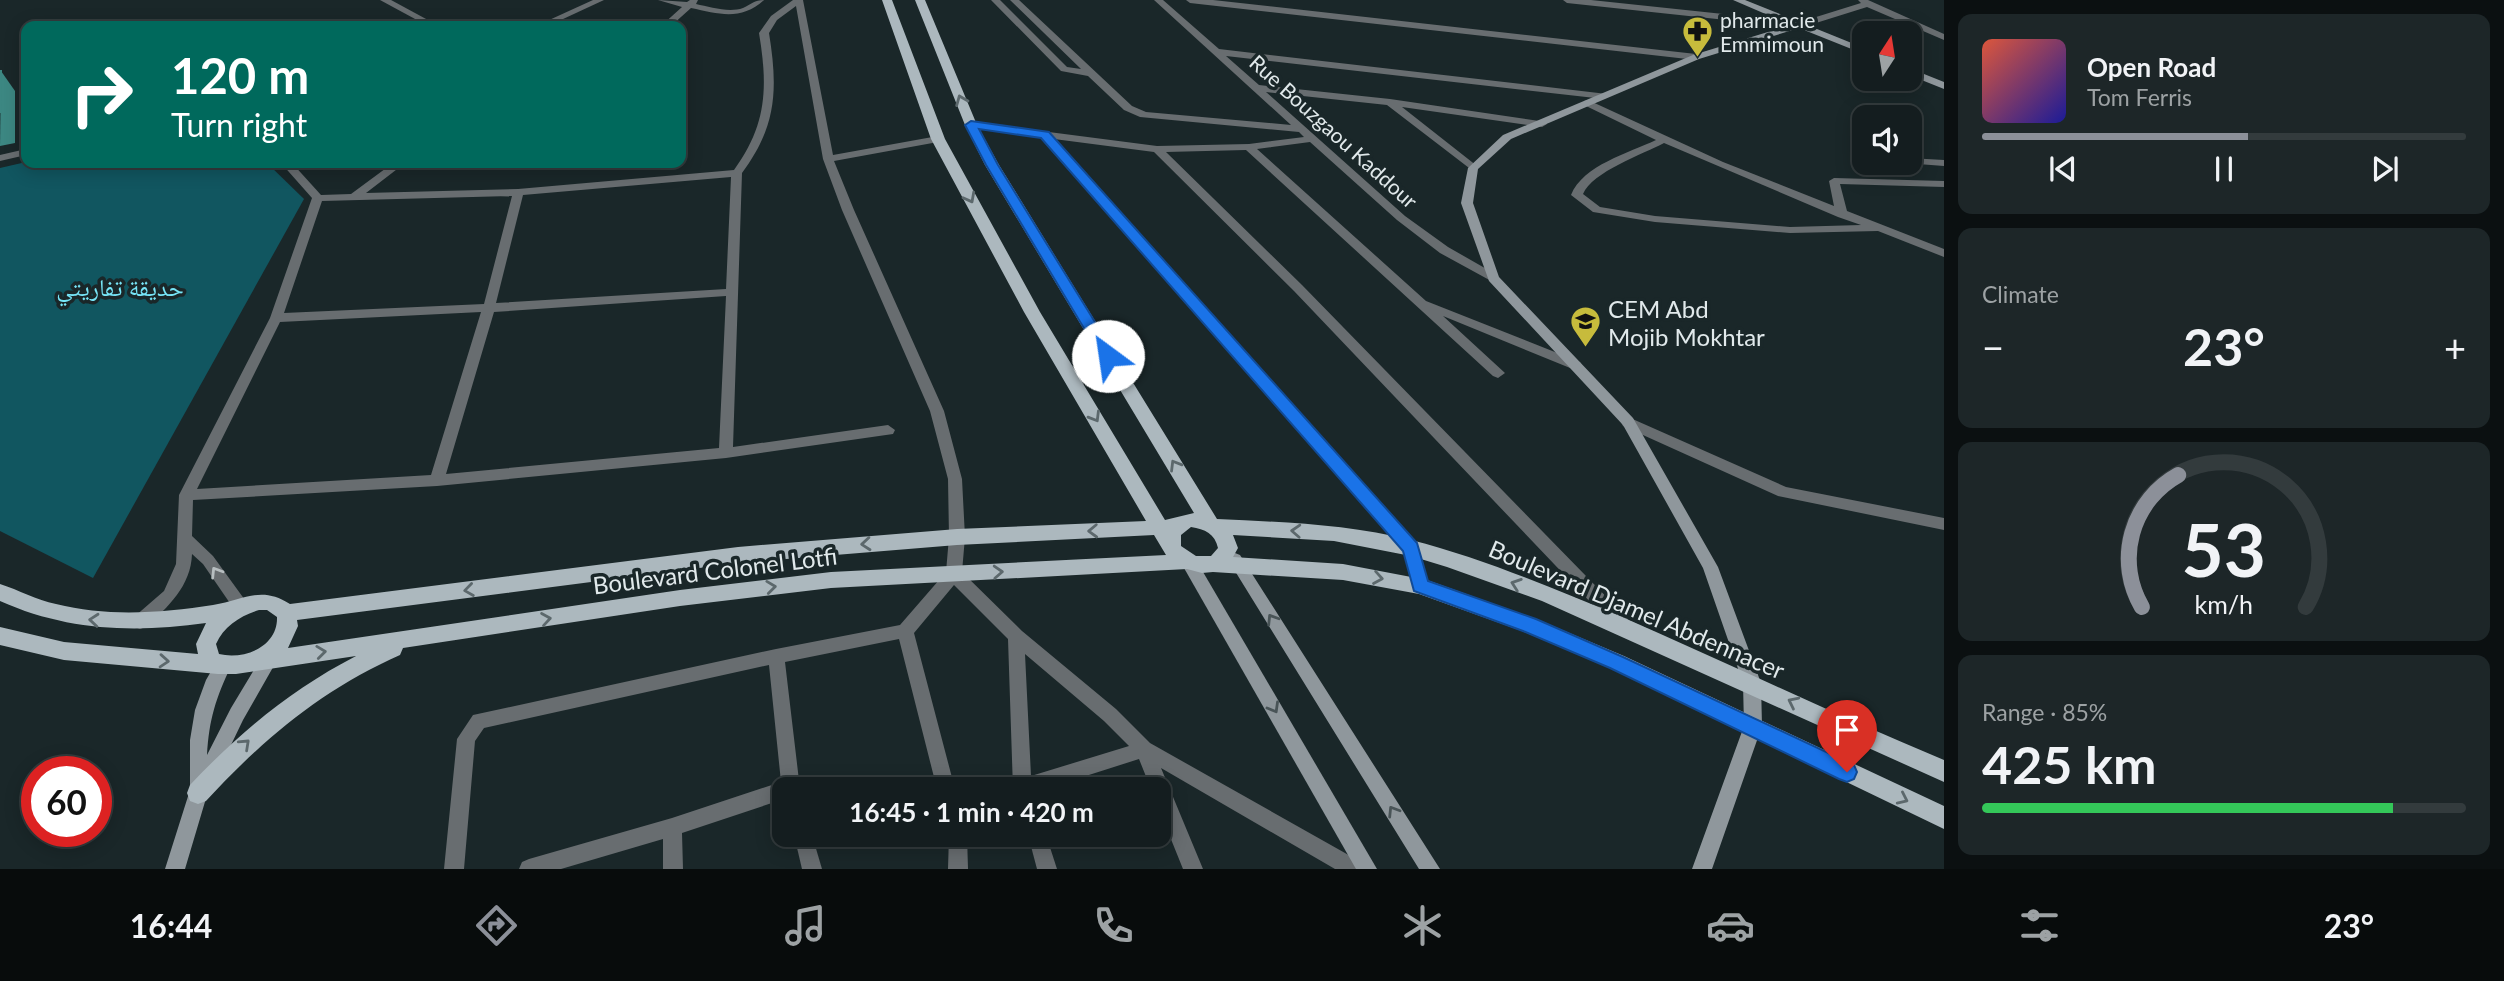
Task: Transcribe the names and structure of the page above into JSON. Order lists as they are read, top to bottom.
{
  "streets": {
    "main road": ["Boulevard Colonel Lotfi", "Boulevard Djamel Abdennacer"],
    "street": ["Rue Bouzgaou Kaddour"]
  },
  "crossings": [
    ["Boulevard Colonel Lotfi", "Boulevard Djamel Abdennacer"]
  ],
  "parks": ["حديقة تفاريتي"],
  "places": {
    "pharmacy": ["pharmacie Emmimoun"],
    "school or university": ["CEM Abd Mojib Mokhtar"]
  },
  "north": "top",
  "page": {
    "turn": ["120 m", "Turn right"],
    "song": ["Open Road", "Tom Ferris"],
    "tile": [
      "Climate",
      ["Range · 85%", "425 km"]
    ],
    "heat": ["−", "23°", "+"],
    "limit": "60",
    "trip": "16:45 · 1 min · 420 m",
    "tabs": ["16:44", "23°"],
    "gauge": ["53", "km/h"]
  }
}
